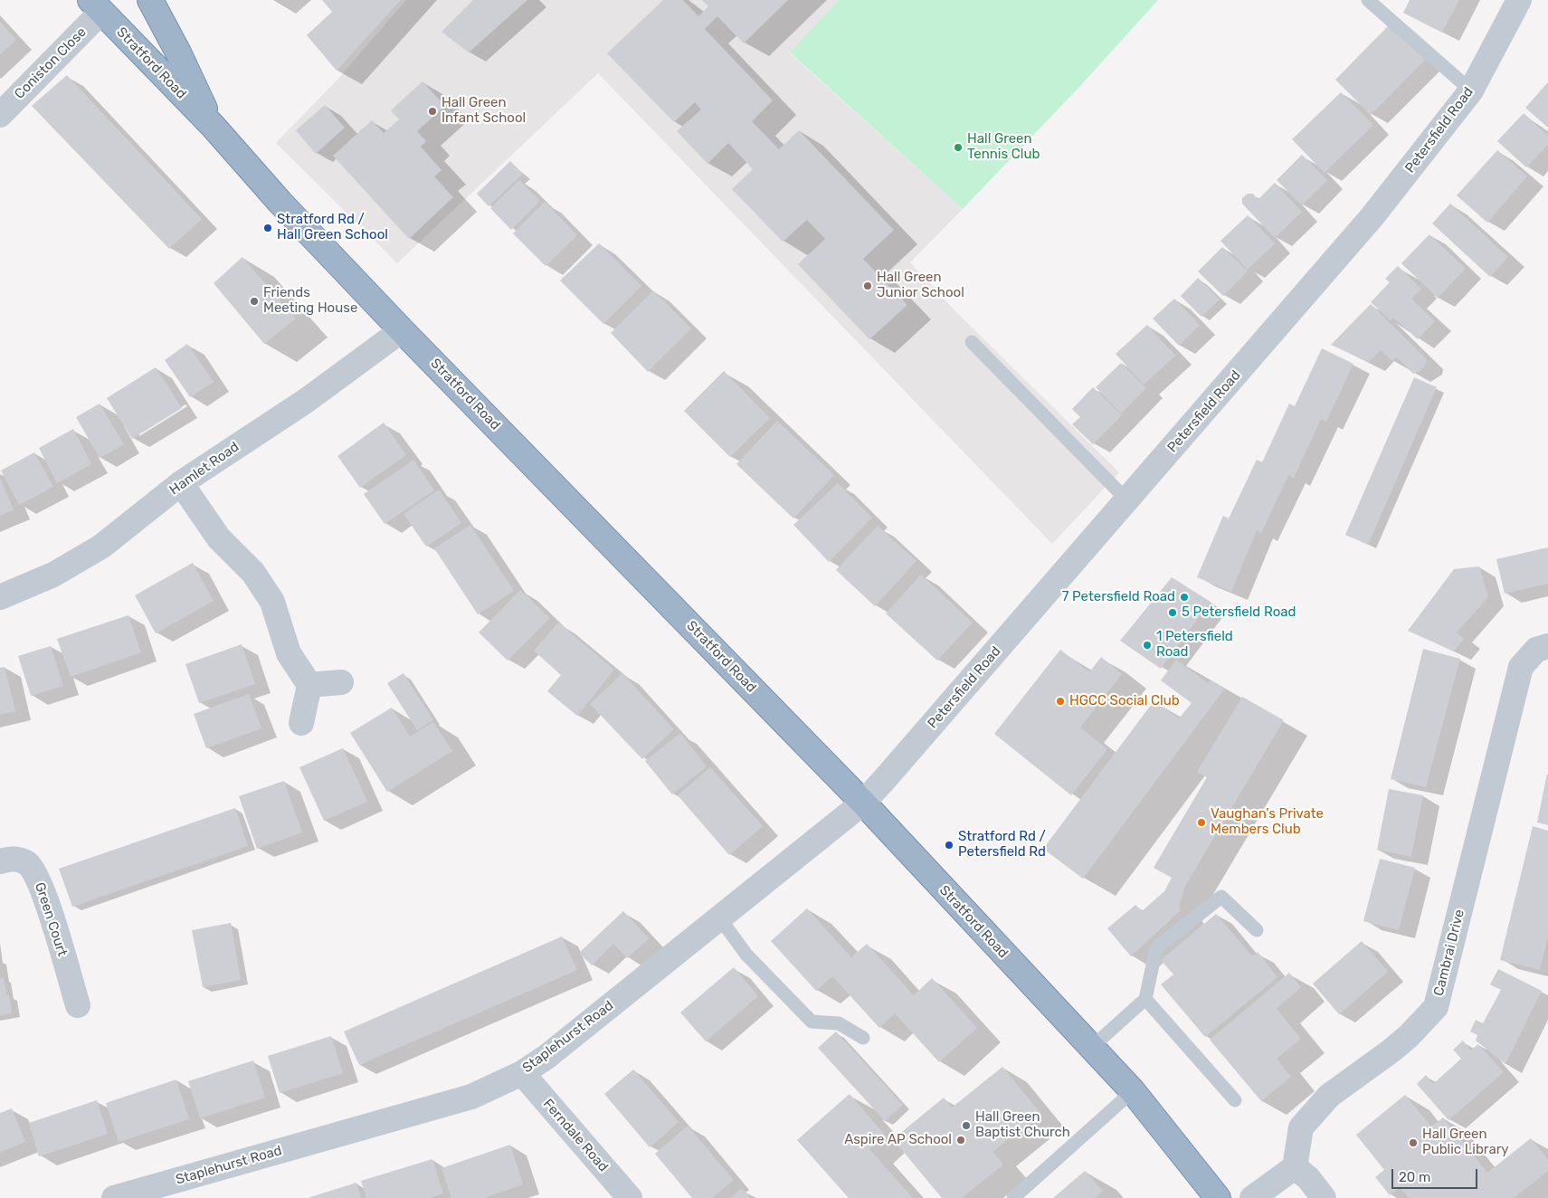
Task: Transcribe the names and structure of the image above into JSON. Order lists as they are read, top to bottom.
{
  "streets": {
    "highway": ["Stratford Road"],
    "street": [
      "Coniston Close",
      "Petersfield Road",
      "Hamlet Road",
      "Green Court",
      "Cambrai Drive",
      "Staplehurst Road",
      "Ferndale Road"
    ]
  },
  "crossings": [
    ["Coniston Close", "Stratford Road"],
    ["Stratford Road", "Petersfield Road"],
    ["Stratford Road", "Hamlet Road"],
    ["Stratford Road", "Staplehurst Road"],
    ["Petersfield Road", "Staplehurst Road"],
    ["Staplehurst Road", "Ferndale Road"]
  ],
  "places": [
    "Hall Green Infant School",
    "Hall Green Tennis Club",
    "Stratford Rd / Hall Green School",
    "Hall Green Junior School",
    "Friends Meeting House",
    "7 Petersfield Road",
    "5 Petersfield Road",
    "1 Petersfield Road",
    "HGCC Social Club",
    "Vaughan's Private Members Club",
    "Stratford Rd / Petersfield Rd",
    "Hall Green Baptist Church",
    "Aspire AP School",
    "Hall Green Public Library"
  ],
  "scale_bar": "20 m"
}
